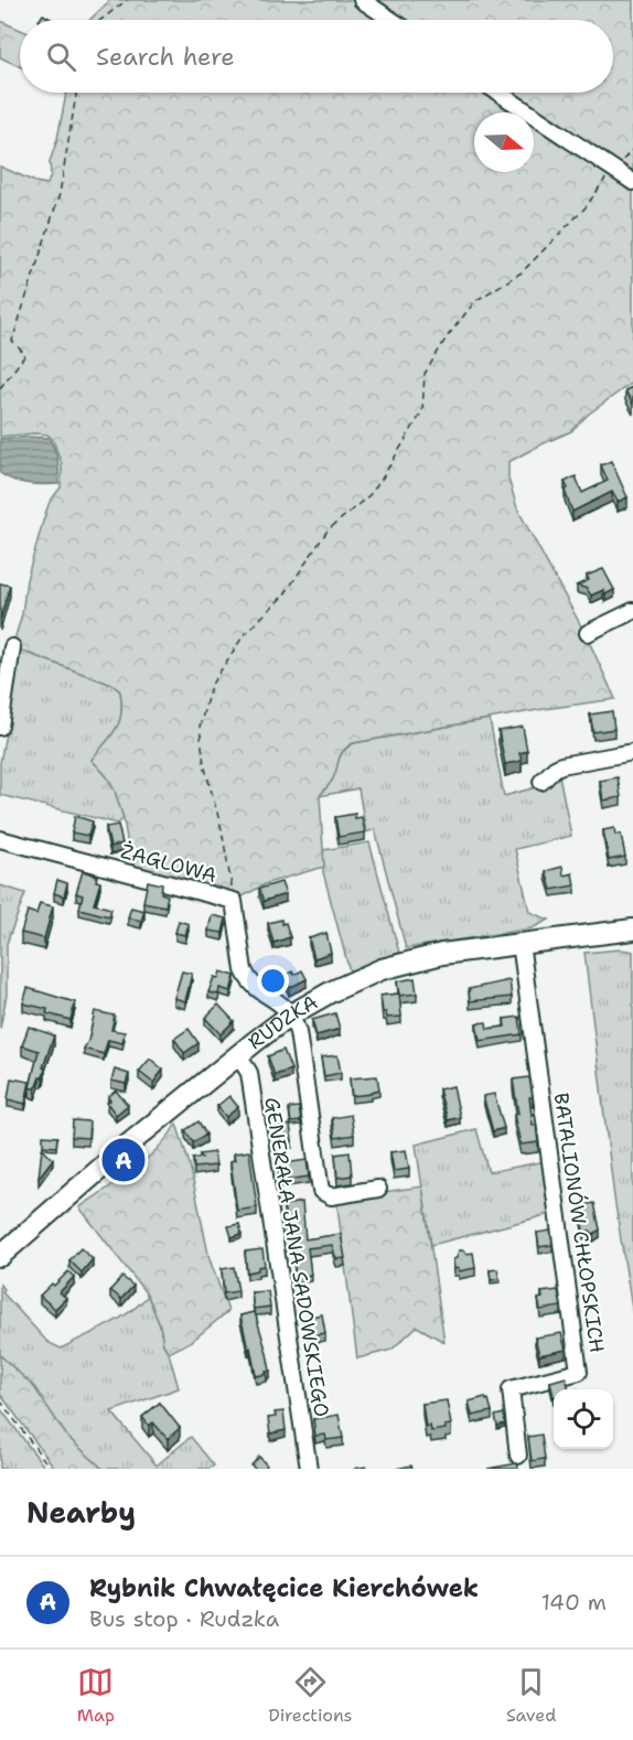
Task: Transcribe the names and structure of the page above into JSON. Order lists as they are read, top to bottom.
{
  "streets": {
    "main road": ["RUDZKA"],
    "street": ["ŻAGLOWA", "BATALIONÓW CHŁOPSKICH", "GENERAŁA JANA SADOWSKIEGO"]
  },
  "crossings": [
    ["ŻAGLOWA", "RUDZKA"],
    ["RUDZKA", "BATALIONÓW CHŁOPSKICH"],
    ["RUDZKA", "GENERAŁA JANA SADOWSKIEGO"]
  ],
  "north": "right",
  "page": {
    "search": "Search here",
    "pins": "A",
    "heading": "Nearby",
    "list": [
      {
        "mark": "A",
        "name": "Rybnik Chwałęcice Kierchówek",
        "note": "Bus stop · Rudzka",
        "value": "140 m"
      }
    ],
    "nav": ["Map", "Directions", "Saved"]
  }
}
